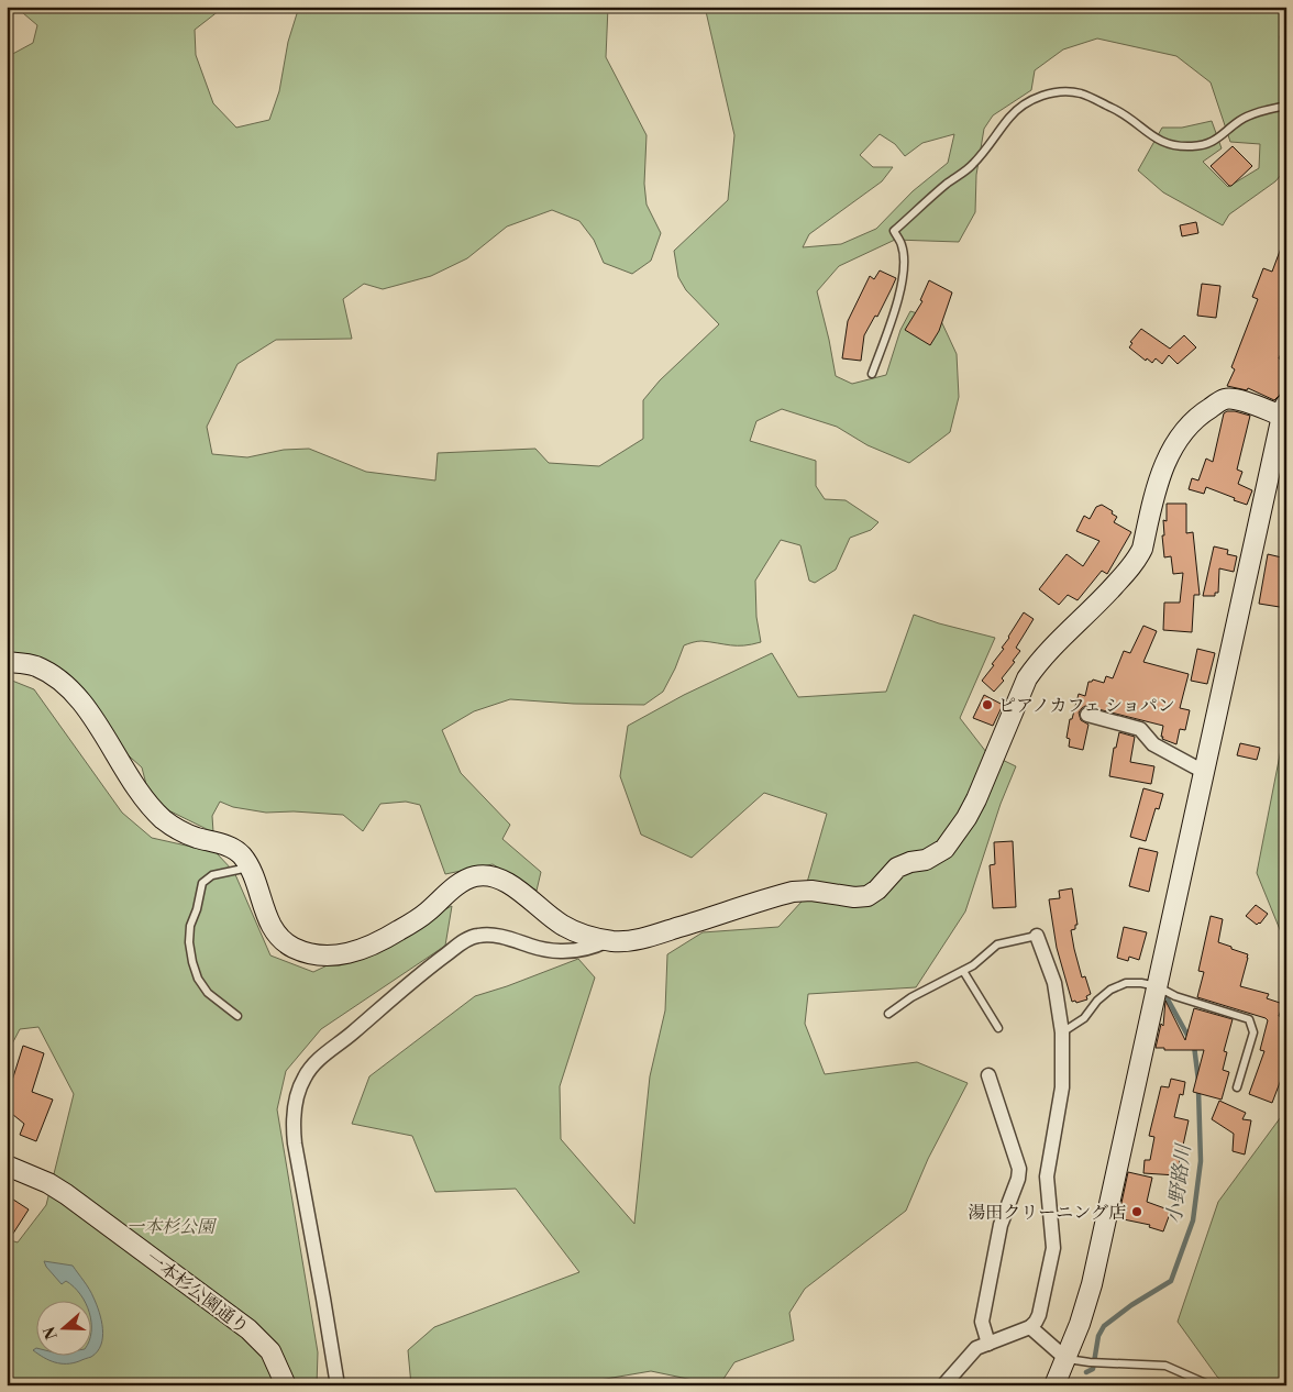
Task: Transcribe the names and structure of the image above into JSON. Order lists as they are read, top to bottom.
{
  "streets": {
    "main road": ["一本杉公園通り"]
  },
  "water": ["小野路川"],
  "parks": ["一本杉公園"],
  "places": ["ピアノカフェ ショパン", "湯田クリーニング店"],
  "north": "left"
}
